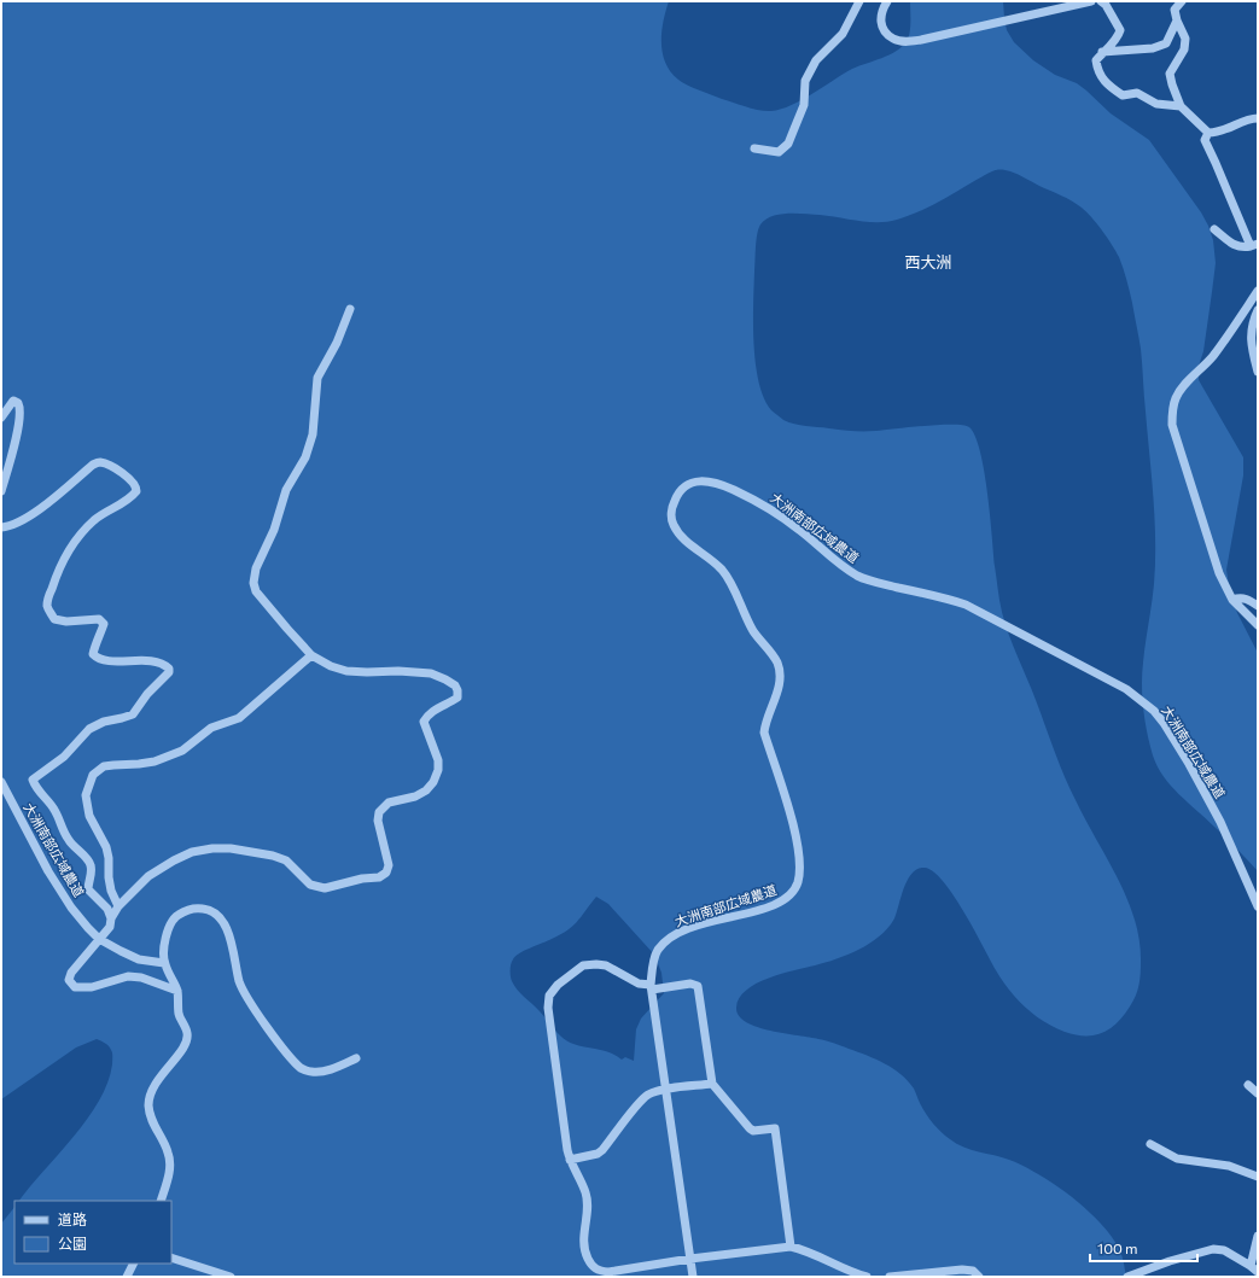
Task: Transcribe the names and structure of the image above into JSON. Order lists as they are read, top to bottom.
{
  "streets": {
    "street": ["大洲南部広域農道"]
  },
  "districts": ["西大洲"],
  "legend": ["道路", "公園"],
  "scale_bar": "100 m"
}
